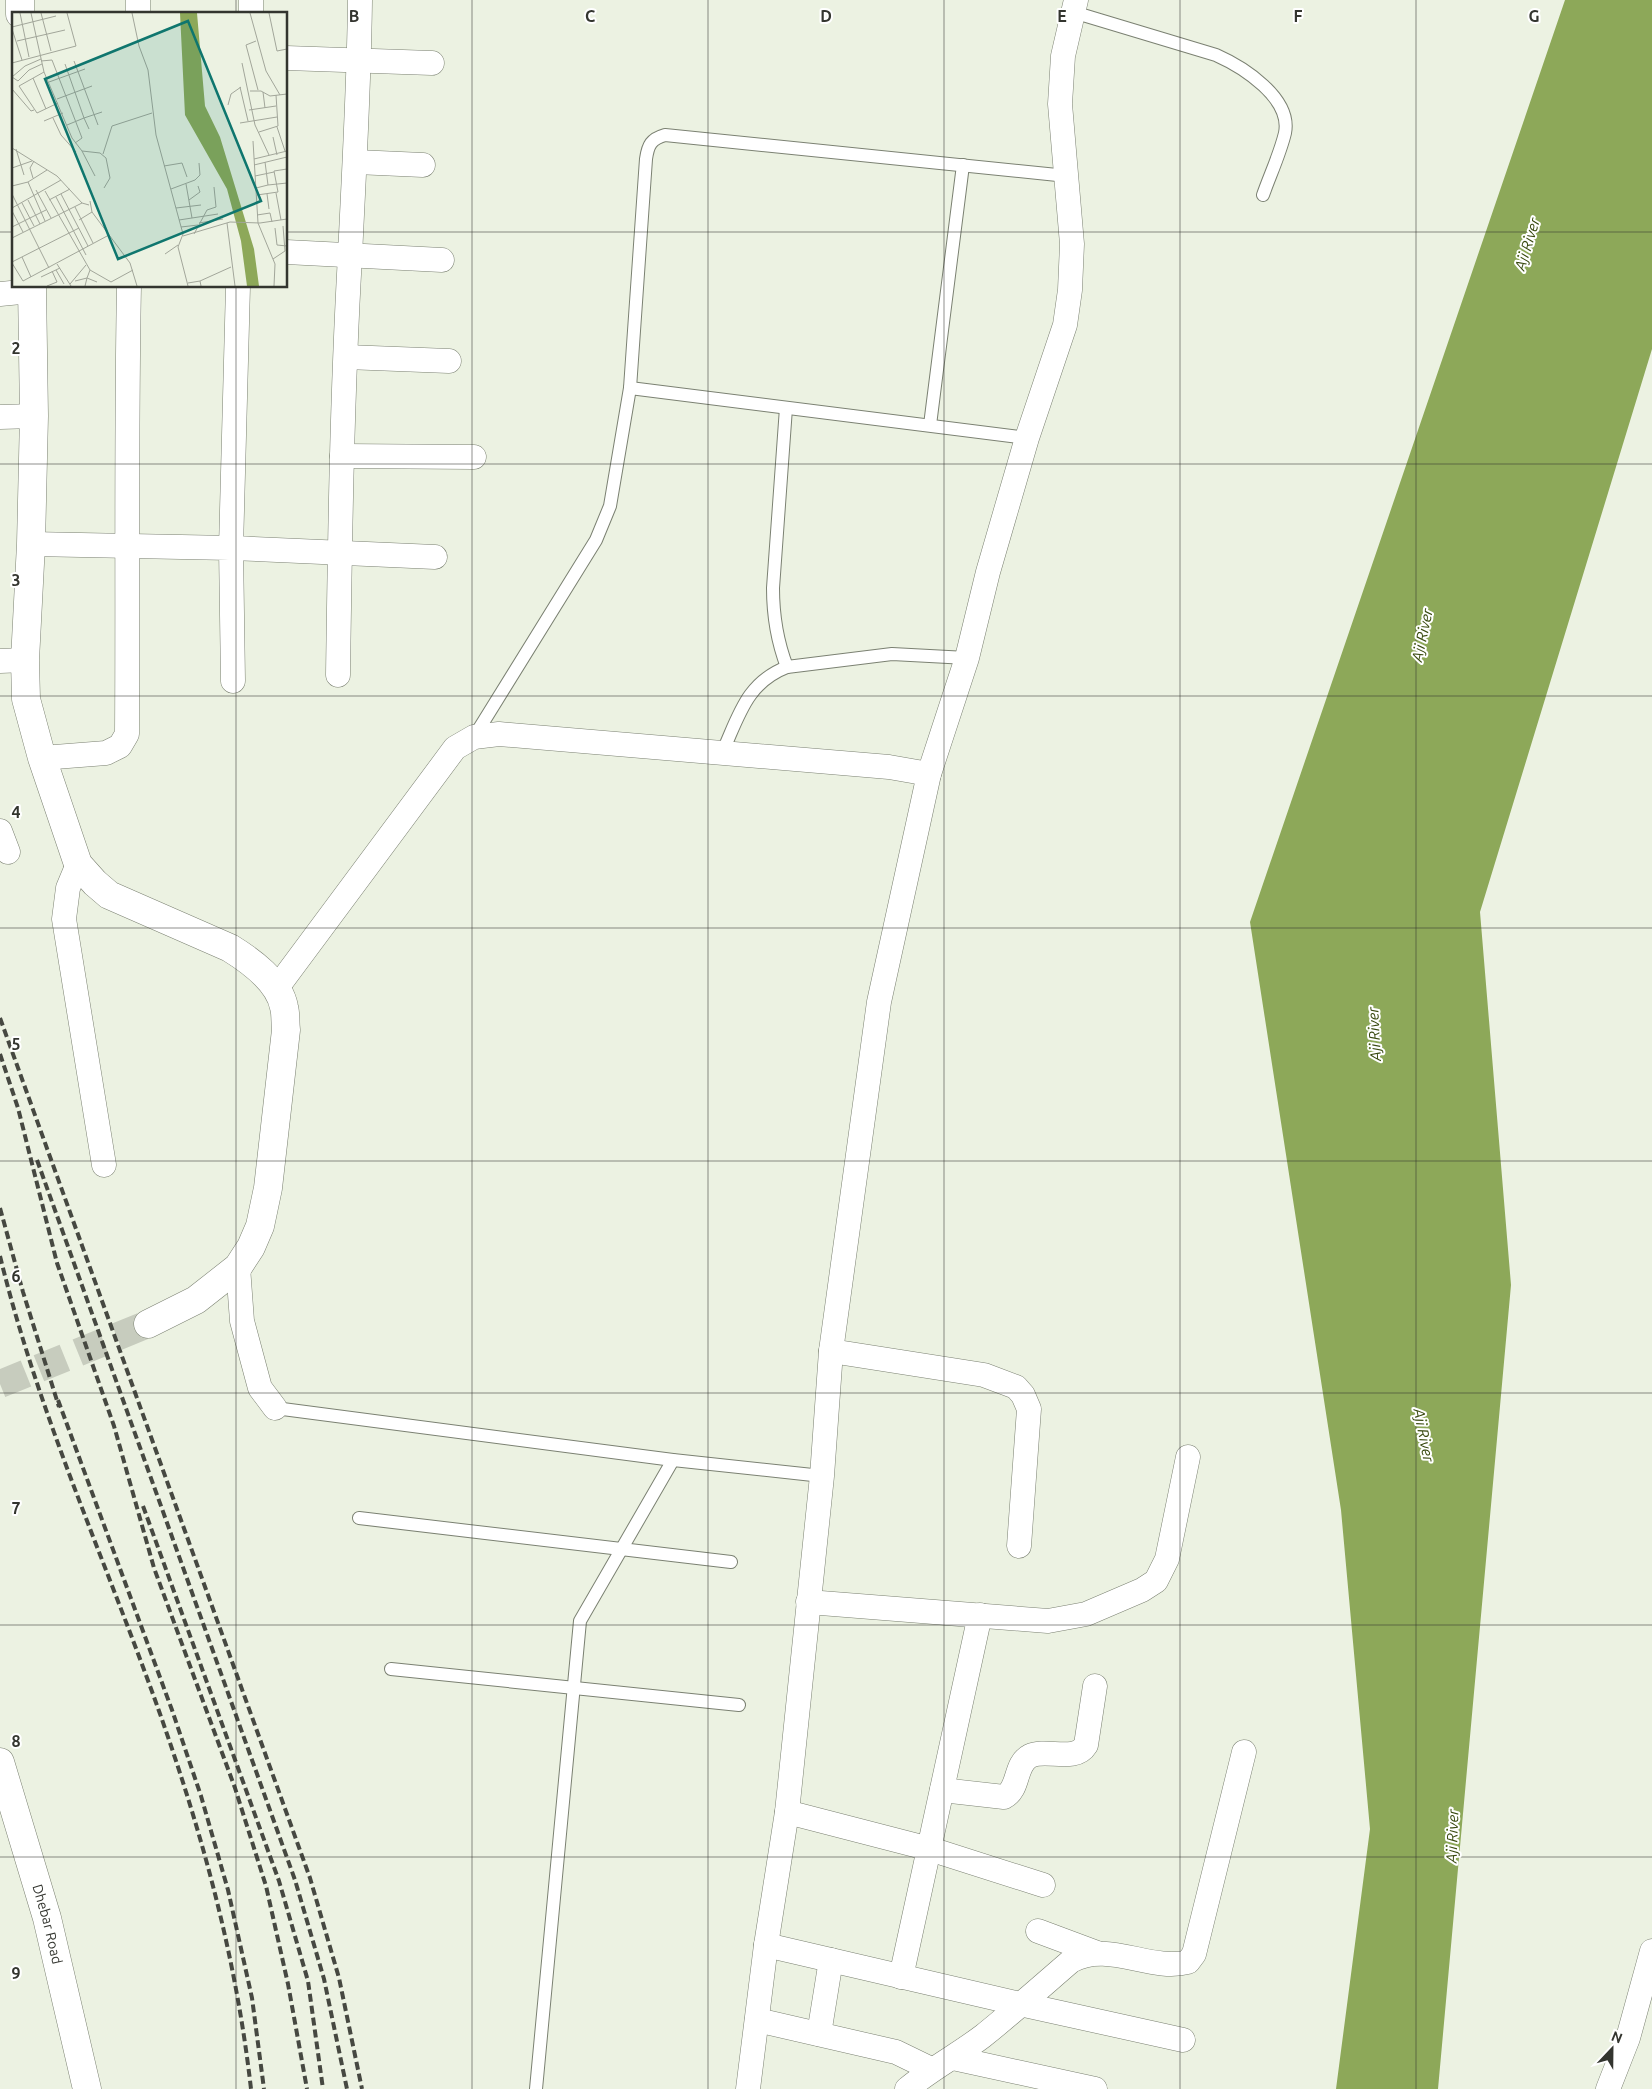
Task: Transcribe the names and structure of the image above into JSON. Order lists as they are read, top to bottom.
{
  "streets": {
    "street": ["Dhebar Road"]
  },
  "water": ["Aji River"],
  "north": "top",
  "grid": {
    "columns": [
      "B",
      "C",
      "D",
      "E",
      "F",
      "G"
    ],
    "rows": [
      "2",
      "3",
      "4",
      "5",
      "6",
      "7",
      "8",
      "9"
    ]
  }
}
